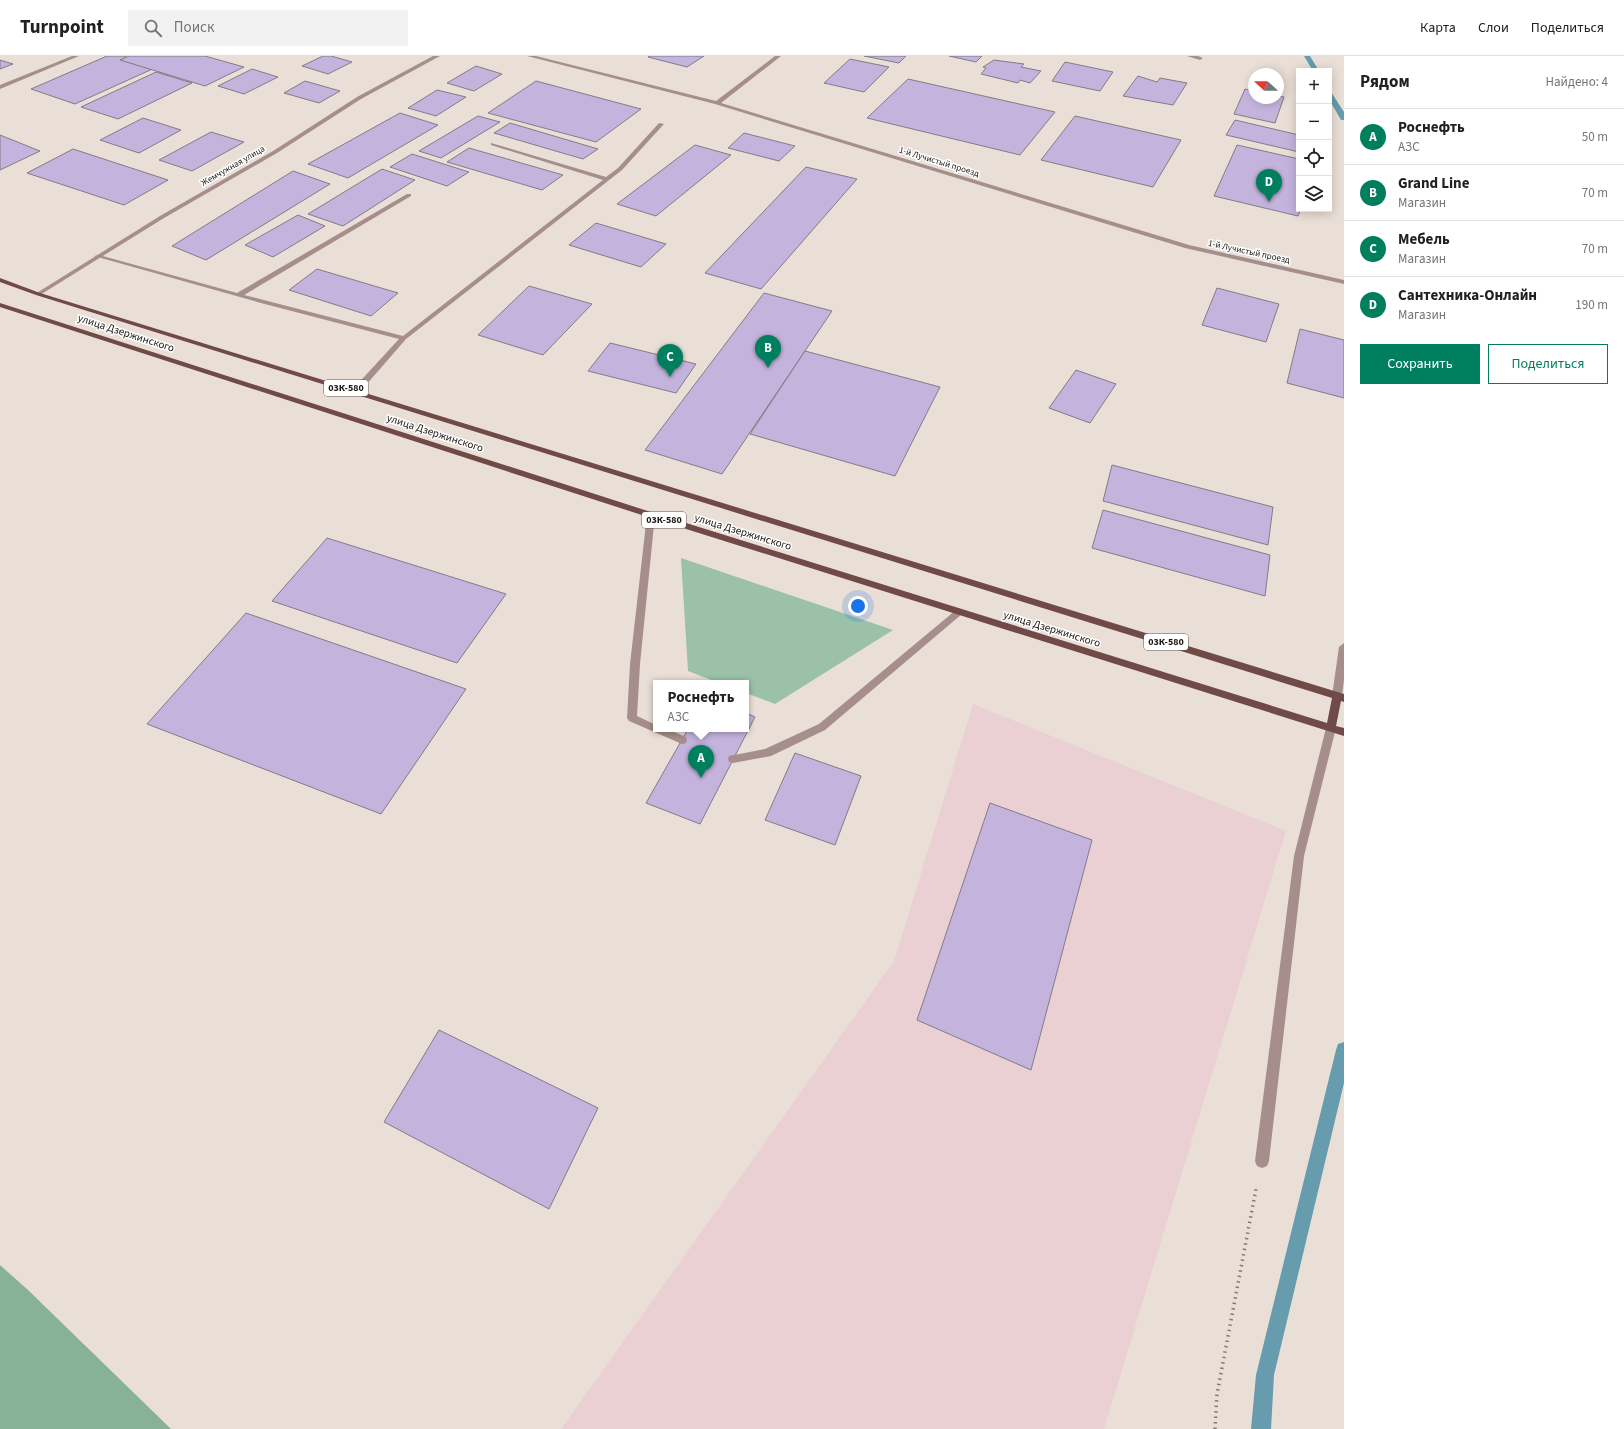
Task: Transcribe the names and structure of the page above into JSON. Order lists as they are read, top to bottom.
{
  "streets": {
    "main road": ["улица Дзержинского", "03К-580"],
    "street": ["1-й Лучистый проезд", "Жемчужная улица"]
  },
  "crossings": [
    ["Жемчужная улица", "улица Дзержинского"]
  ],
  "north": "left",
  "page": {
    "header": "Turnpoint",
    "search": "Поиск",
    "nav": ["Карта", "Слои", "Поделиться"],
    "heading": ["Рядом", "Найдено: 4"],
    "map_buttons": ["+", "−"],
    "list": [
      {
        "mark": "A",
        "name": "Роснефть",
        "note": "АЗС",
        "value": "50 m"
      },
      {
        "mark": "B",
        "name": "Grand Line",
        "note": "Магазин",
        "value": "70 m"
      },
      {
        "mark": "C",
        "name": "Мебель",
        "note": "Магазин",
        "value": "70 m"
      },
      {
        "mark": "D",
        "name": "Сантехника-Онлайн",
        "note": "Магазин",
        "value": "190 m"
      }
    ],
    "pins": [
      "D",
      "B",
      "C",
      "A"
    ],
    "buttons": ["Сохранить", "Поделиться"],
    "popup": ["Роснефть", "АЗС"]
  }
}
